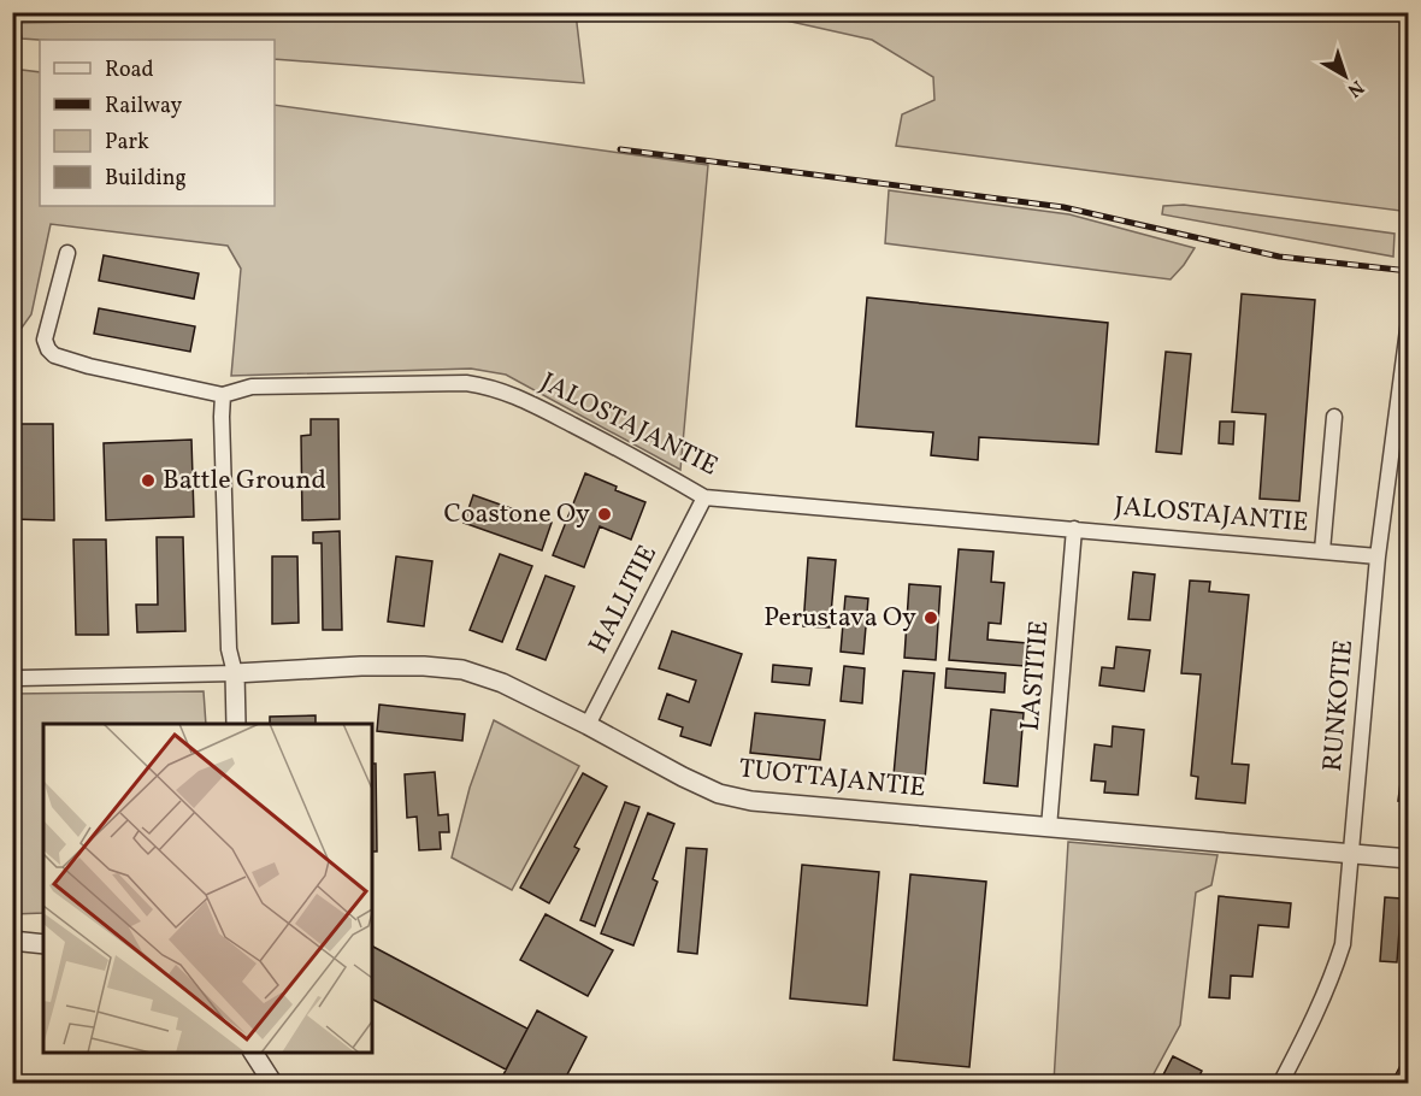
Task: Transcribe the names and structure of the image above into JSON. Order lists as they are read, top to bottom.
{
  "streets": {
    "street": [
      "JALOSTAJANTIE",
      "HALLITIE",
      "LASTITIE",
      "RUNKOTIE",
      "TUOTTAJANTIE"
    ]
  },
  "crossings": [
    ["JALOSTAJANTIE", "HALLITIE"],
    ["JALOSTAJANTIE", "LASTITIE"],
    ["JALOSTAJANTIE", "RUNKOTIE"],
    ["HALLITIE", "TUOTTAJANTIE"],
    ["LASTITIE", "TUOTTAJANTIE"],
    ["RUNKOTIE", "TUOTTAJANTIE"]
  ],
  "places": ["Battle Ground", "Coastone Oy", "Perustava Oy"],
  "legend": [
    "Road",
    "Railway",
    "Park",
    "Building"
  ],
  "north": "bottom right"
}
